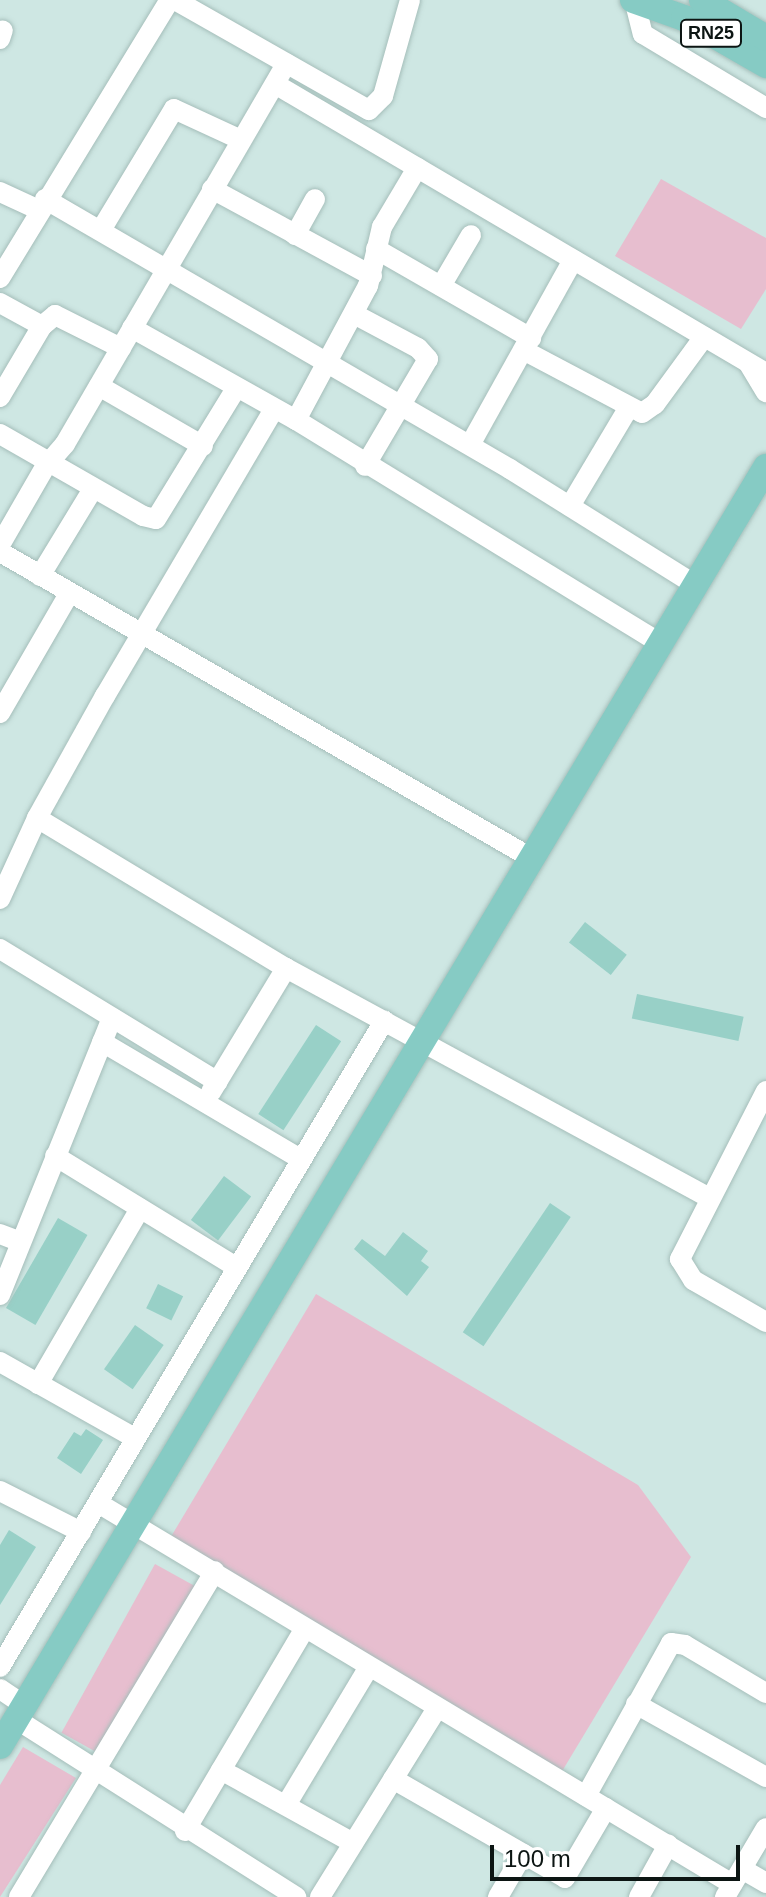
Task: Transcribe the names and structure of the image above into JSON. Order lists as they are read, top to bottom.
{
  "streets": {
    "main road": ["RN25"]
  },
  "scale_bar": "100 m"
}
